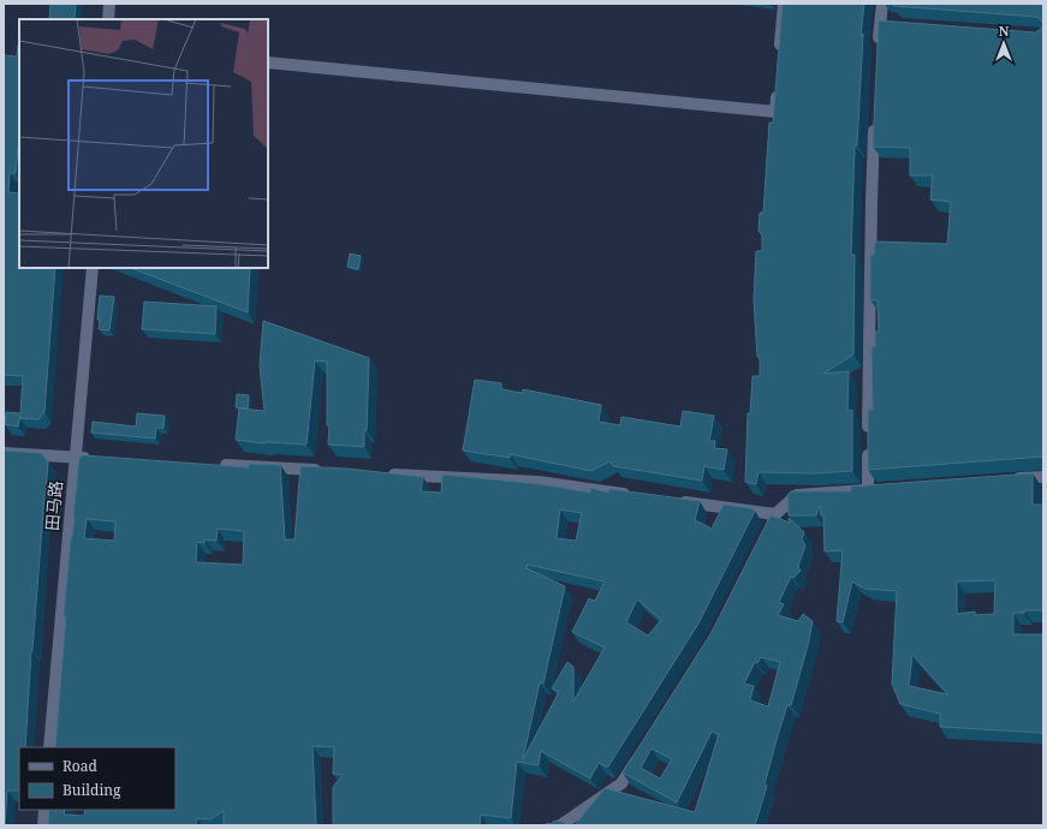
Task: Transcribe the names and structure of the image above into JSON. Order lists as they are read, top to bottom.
{
  "streets": {
    "street": ["田马路"]
  },
  "legend": ["Road", "Building"],
  "north": "top"
}
